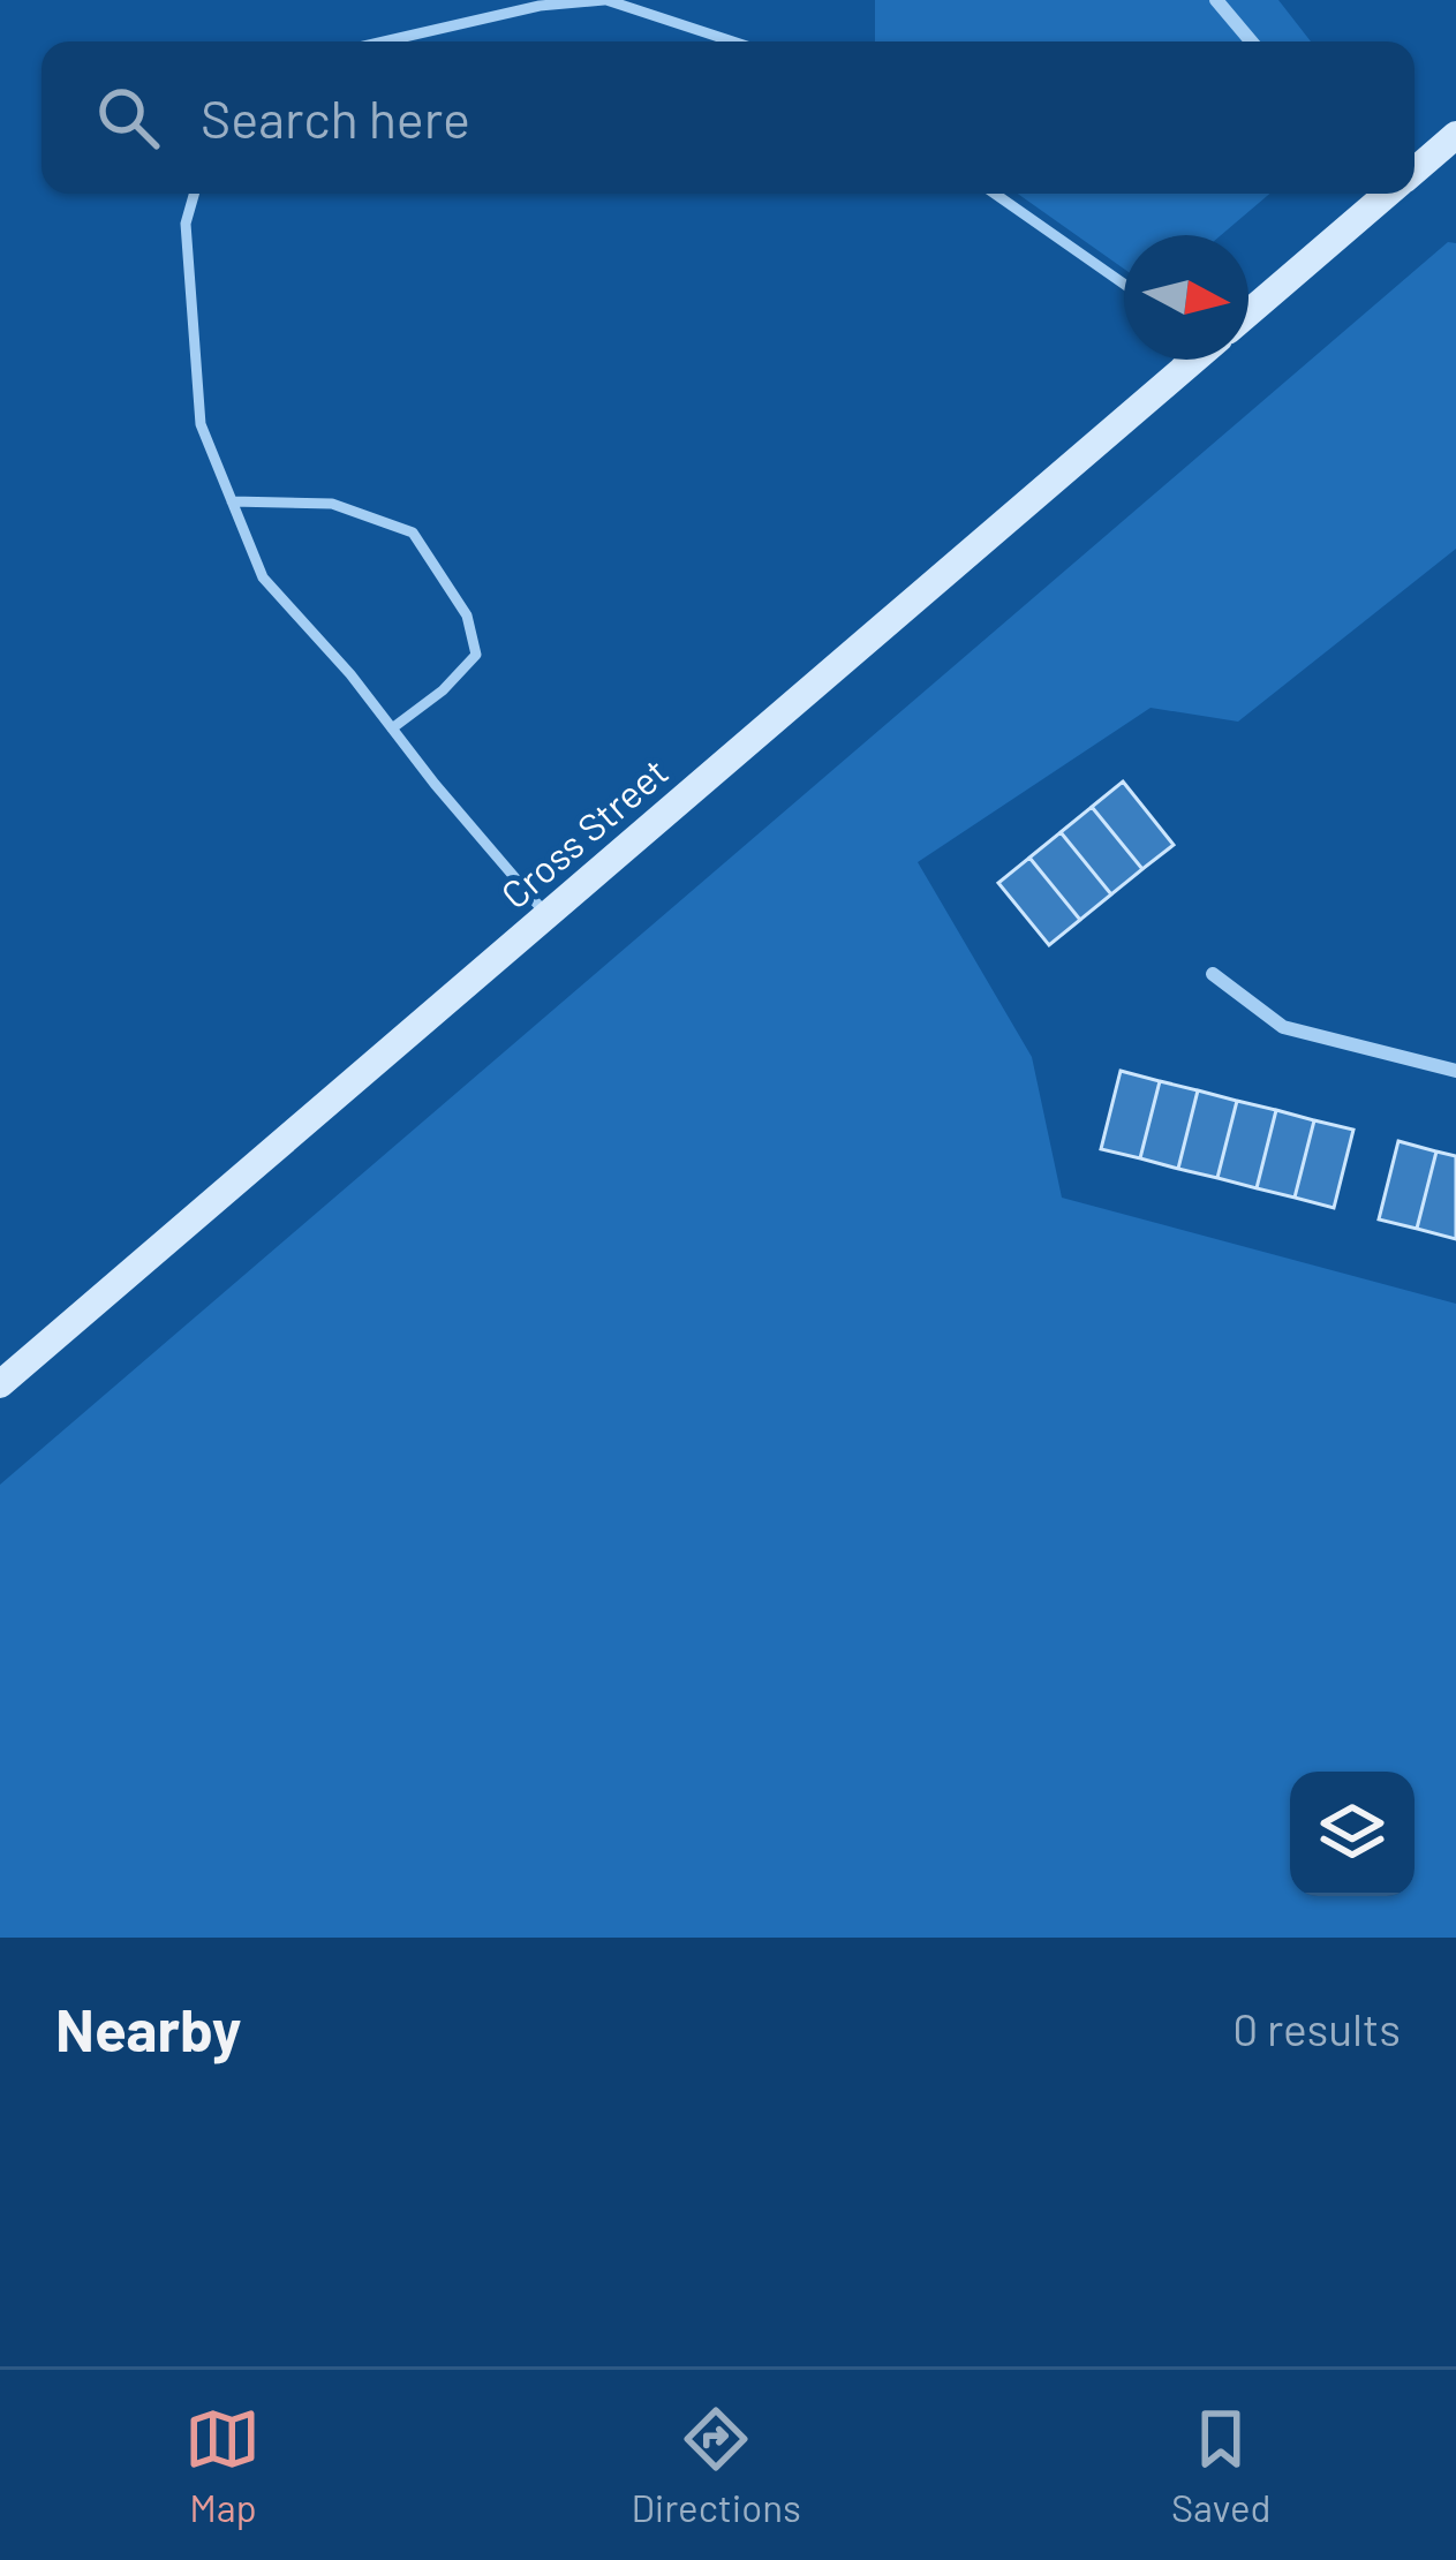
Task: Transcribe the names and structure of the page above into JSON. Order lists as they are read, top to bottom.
{
  "streets": {
    "main road": ["Cross Street"]
  },
  "north": "right",
  "page": {
    "search": "Search here",
    "heading": ["Nearby", "0 results"],
    "nav": ["Map", "Directions", "Saved"]
  }
}
